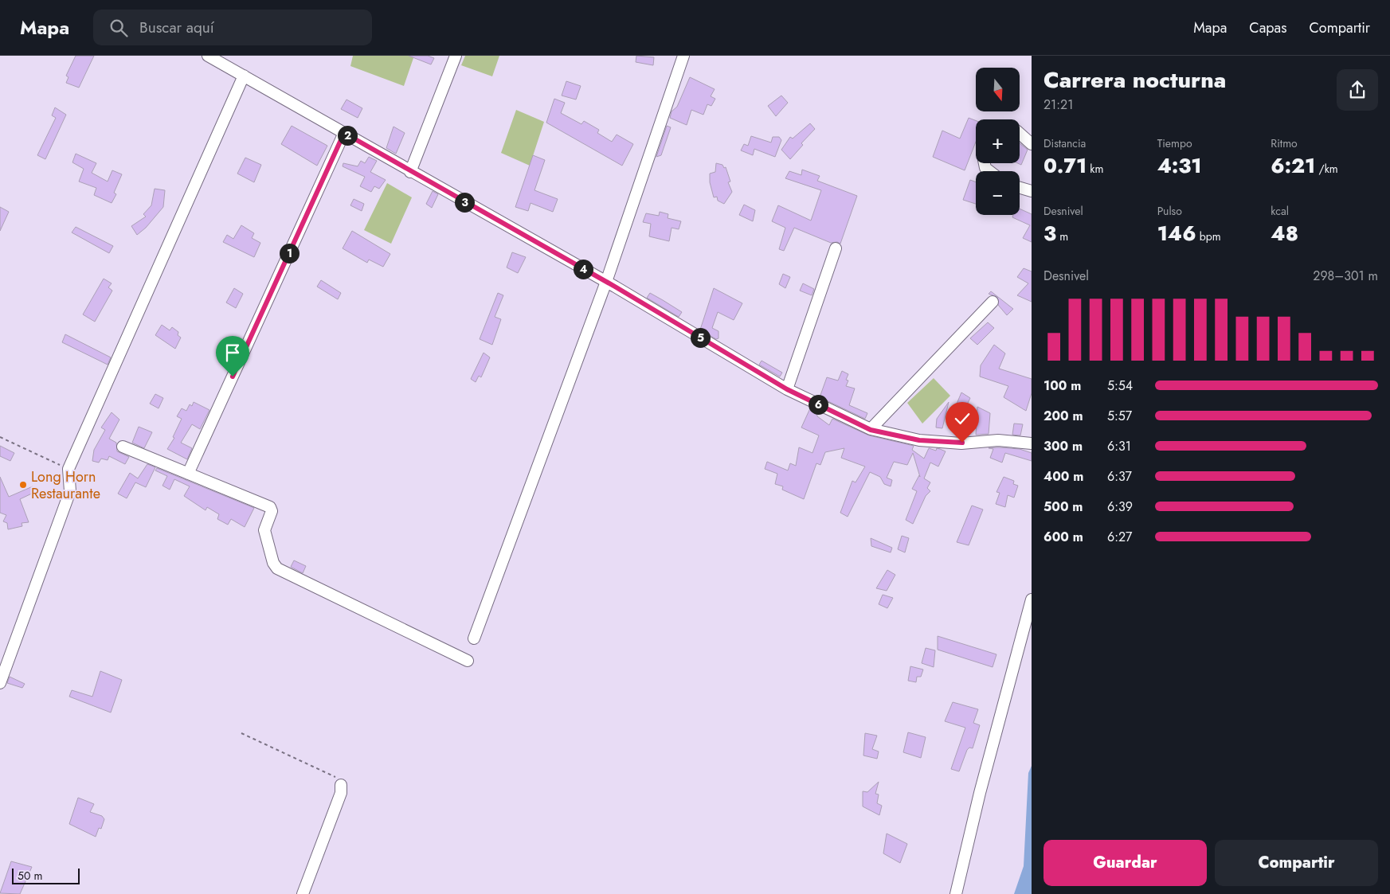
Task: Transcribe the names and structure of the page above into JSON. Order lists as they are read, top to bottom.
{
  "places": ["Long Horn Restaurante"],
  "scale_bar": "50 m",
  "north": "bottom",
  "page": {
    "header": "Mapa",
    "search": "Buscar aquí",
    "nav": ["Mapa", "Capas", "Compartir"],
    "heading": ["Carrera nocturna", "21:21"],
    "map_buttons": ["+", "−"],
    "stats": [
      ["Distancia", "0.71 km"],
      ["Tiempo", "4:31"],
      ["Ritmo", "6:21 /km"],
      ["Desnivel", "3 m"],
      ["Pulso", "146 bpm"],
      ["kcal", "48"]
    ],
    "pins": [
      "2",
      "3",
      "1",
      "4",
      "5",
      "6"
    ],
    "chart": ["Desnivel", "298–301 m"],
    "list": [
      {
        "name": "100 m",
        "note": "5:54"
      },
      {
        "name": "200 m",
        "note": "5:57"
      },
      {
        "name": "300 m",
        "note": "6:31"
      },
      {
        "name": "400 m",
        "note": "6:37"
      },
      {
        "name": "500 m",
        "note": "6:39"
      },
      {
        "name": "600 m",
        "note": "6:27"
      }
    ],
    "buttons": ["Guardar", "Compartir"],
    "scale": "50 m"
  }
}
